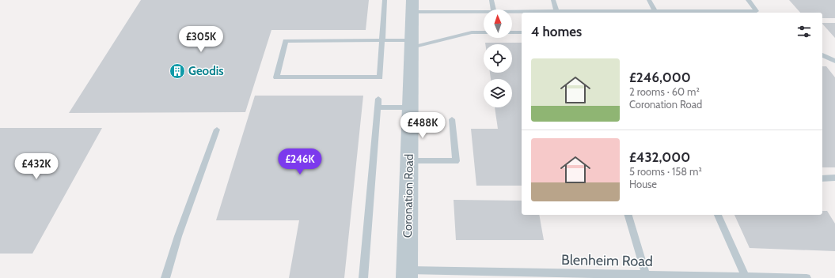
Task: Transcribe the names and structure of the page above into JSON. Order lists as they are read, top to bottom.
{
  "streets": {
    "street": ["Coronation Road"],
    "lane": ["Blenheim Road"]
  },
  "crossings": [
    ["Coronation Road", "Blenheim Road"]
  ],
  "places": {
    "building": ["Geodis"]
  },
  "north": "top",
  "page": {
    "heading": "4 homes",
    "price": [
      "£305K",
      "£488K",
      "£246K",
      "£432K"
    ],
    "list": [
      {
        "name": "£246,000",
        "note": "2 rooms · 60 m² · Coronation Road"
      },
      {
        "name": "£432,000",
        "note": "5 rooms · 158 m² · House"
      }
    ]
  }
}
